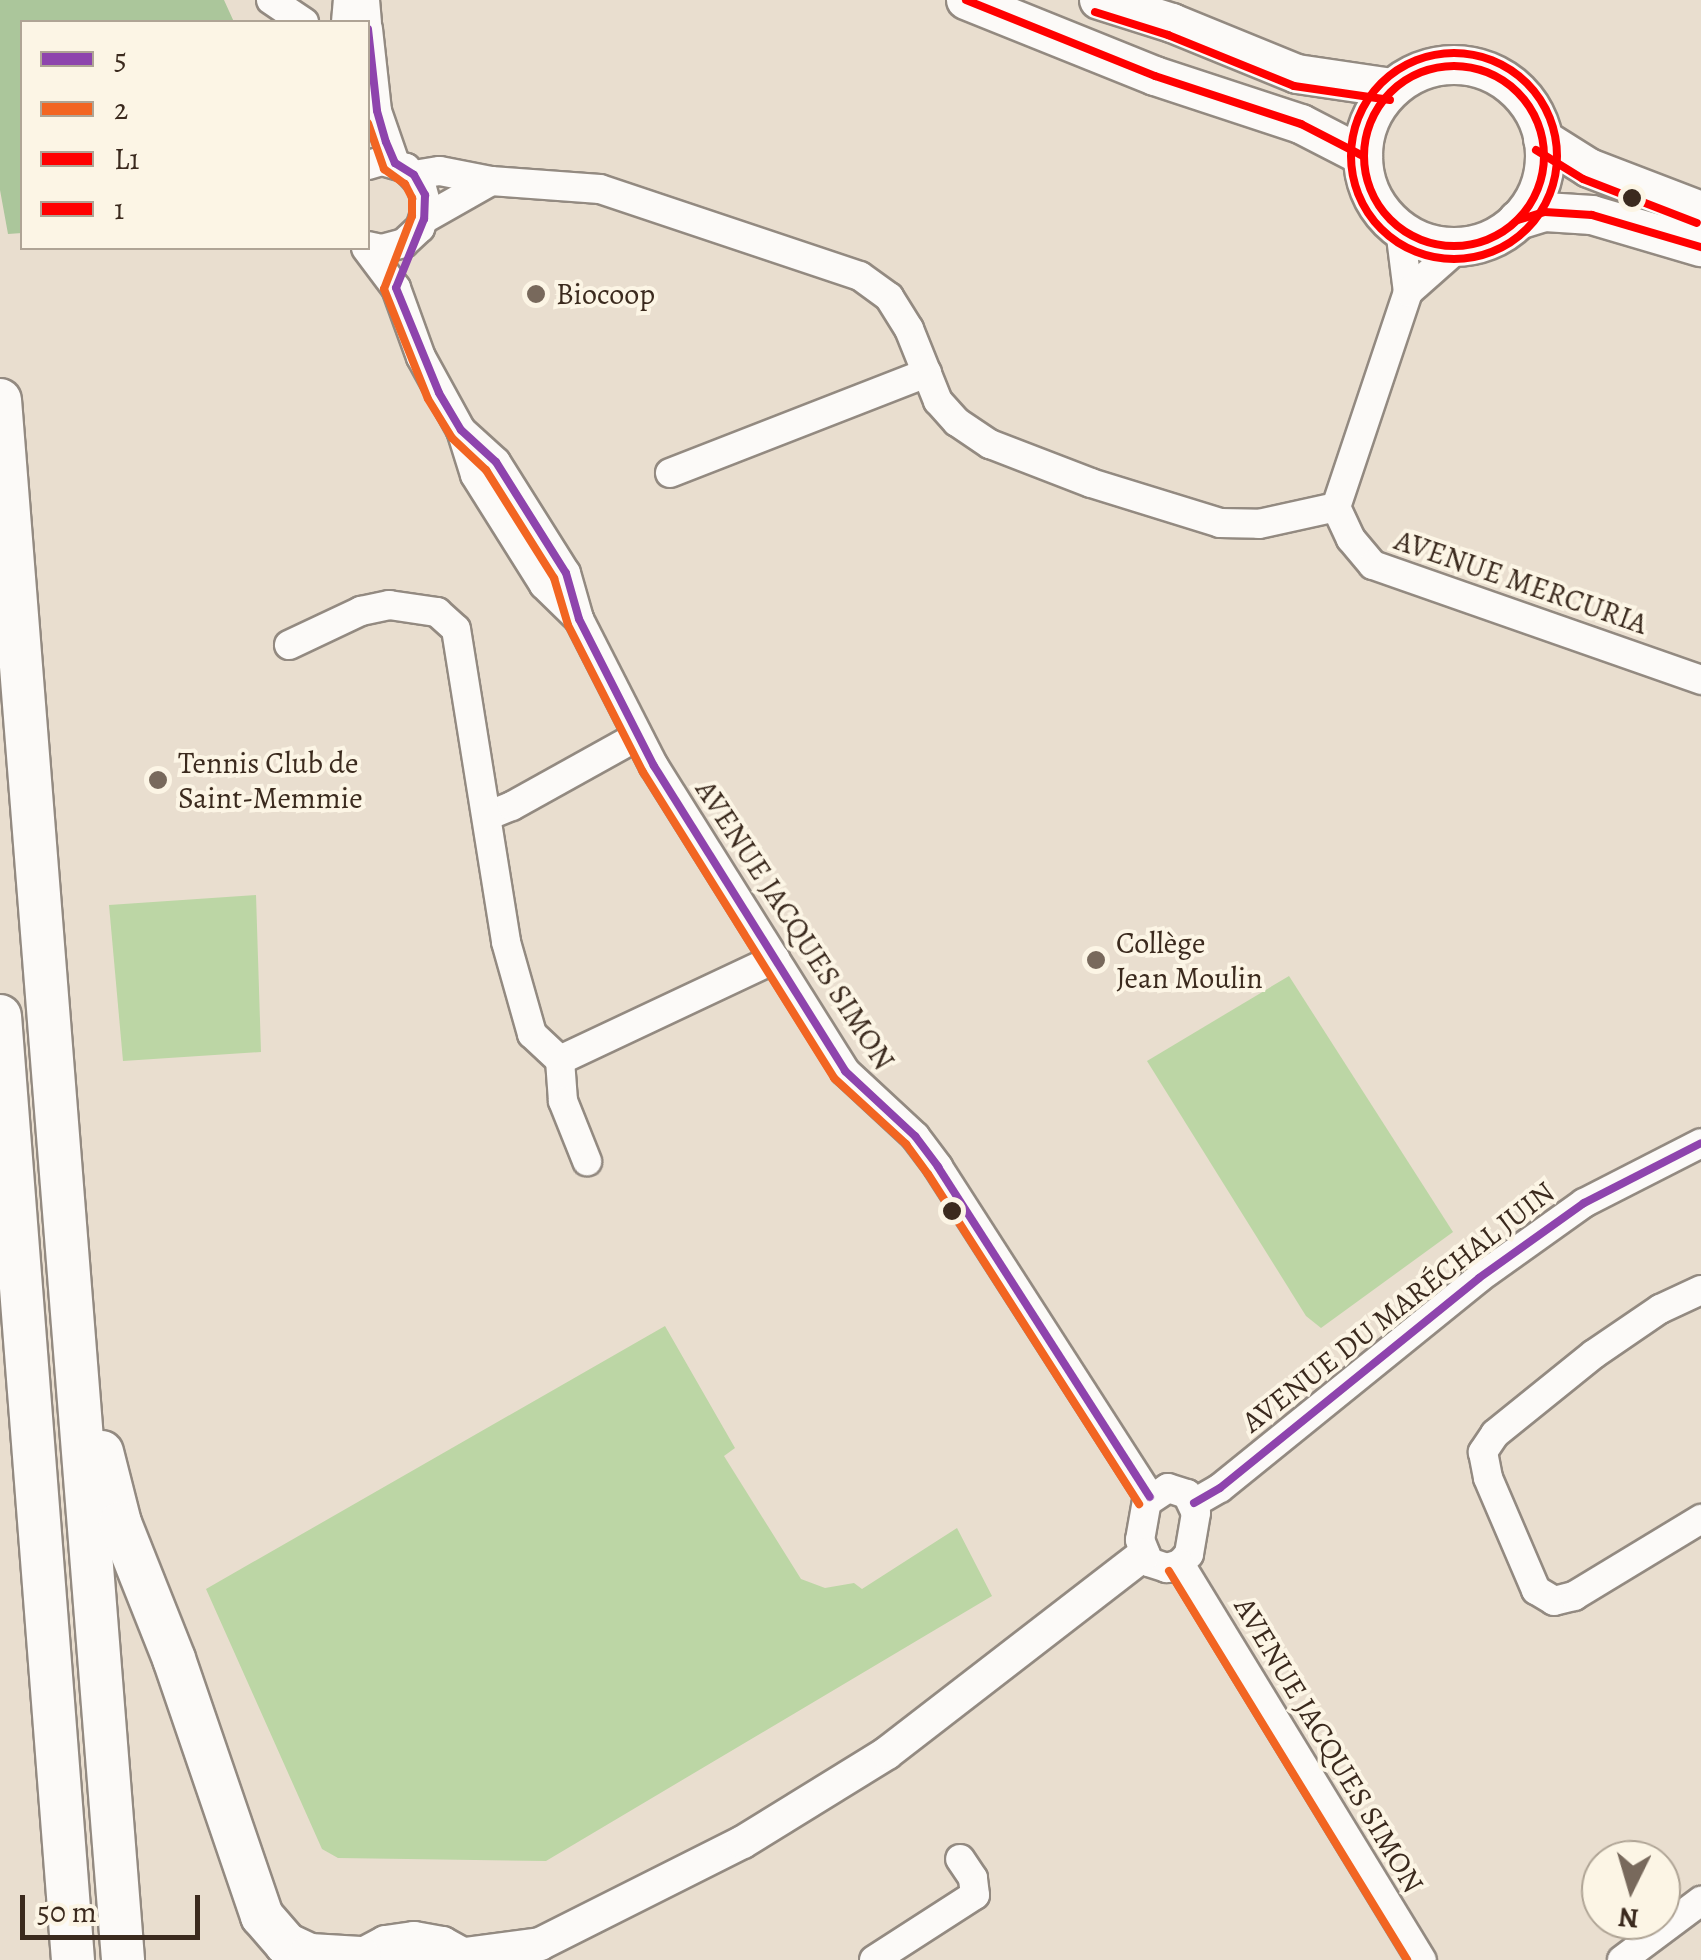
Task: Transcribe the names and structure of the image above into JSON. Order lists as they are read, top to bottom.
{
  "streets": {
    "street": ["AVENUE MERCURIA", "AVENUE JACQUES SIMON", "AVENUE DU MARÉCHAL JUIN"]
  },
  "crossings": [
    ["AVENUE JACQUES SIMON", "AVENUE DU MARÉCHAL JUIN"]
  ],
  "places": ["Biocoop", "Tennis Club de Saint-Memmie", "Collège Jean Moulin"],
  "lines": [
    "transit line L1",
    "transit line 1",
    "transit line 5",
    "transit line 2"
  ],
  "legend": [
    "5",
    "2",
    "L1",
    "1"
  ],
  "scale_bar": "50 m",
  "north": "bottom"
}
